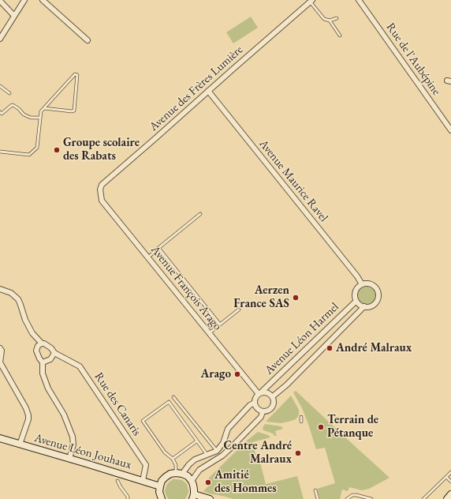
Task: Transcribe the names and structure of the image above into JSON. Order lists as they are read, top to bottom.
{
  "streets": {
    "street": [
      "Rue de l'Aubépine",
      "Avenue des Frères Lumière",
      "Avenue Maurice Ravel",
      "Avenue François Arago",
      "Avenue Léon Harmel",
      "Rue des Canaris",
      "Avenue Léon Jouhaux"
    ]
  },
  "crossings": [
    ["Avenue des Frères Lumière", "Avenue Maurice Ravel"],
    ["Avenue des Frères Lumière", "Avenue François Arago"],
    ["Avenue Maurice Ravel", "Avenue Léon Harmel"],
    ["Avenue François Arago", "Avenue Léon Harmel"],
    ["Rue des Canaris", "Avenue Léon Jouhaux"]
  ],
  "places": [
    "Groupe scolaire des Rabats",
    "Aerzen France SAS",
    "André Malraux",
    "Arago",
    "Terrain de Pétanque",
    "Centre André Malraux",
    "Amitié des Hommes"
  ]
}
